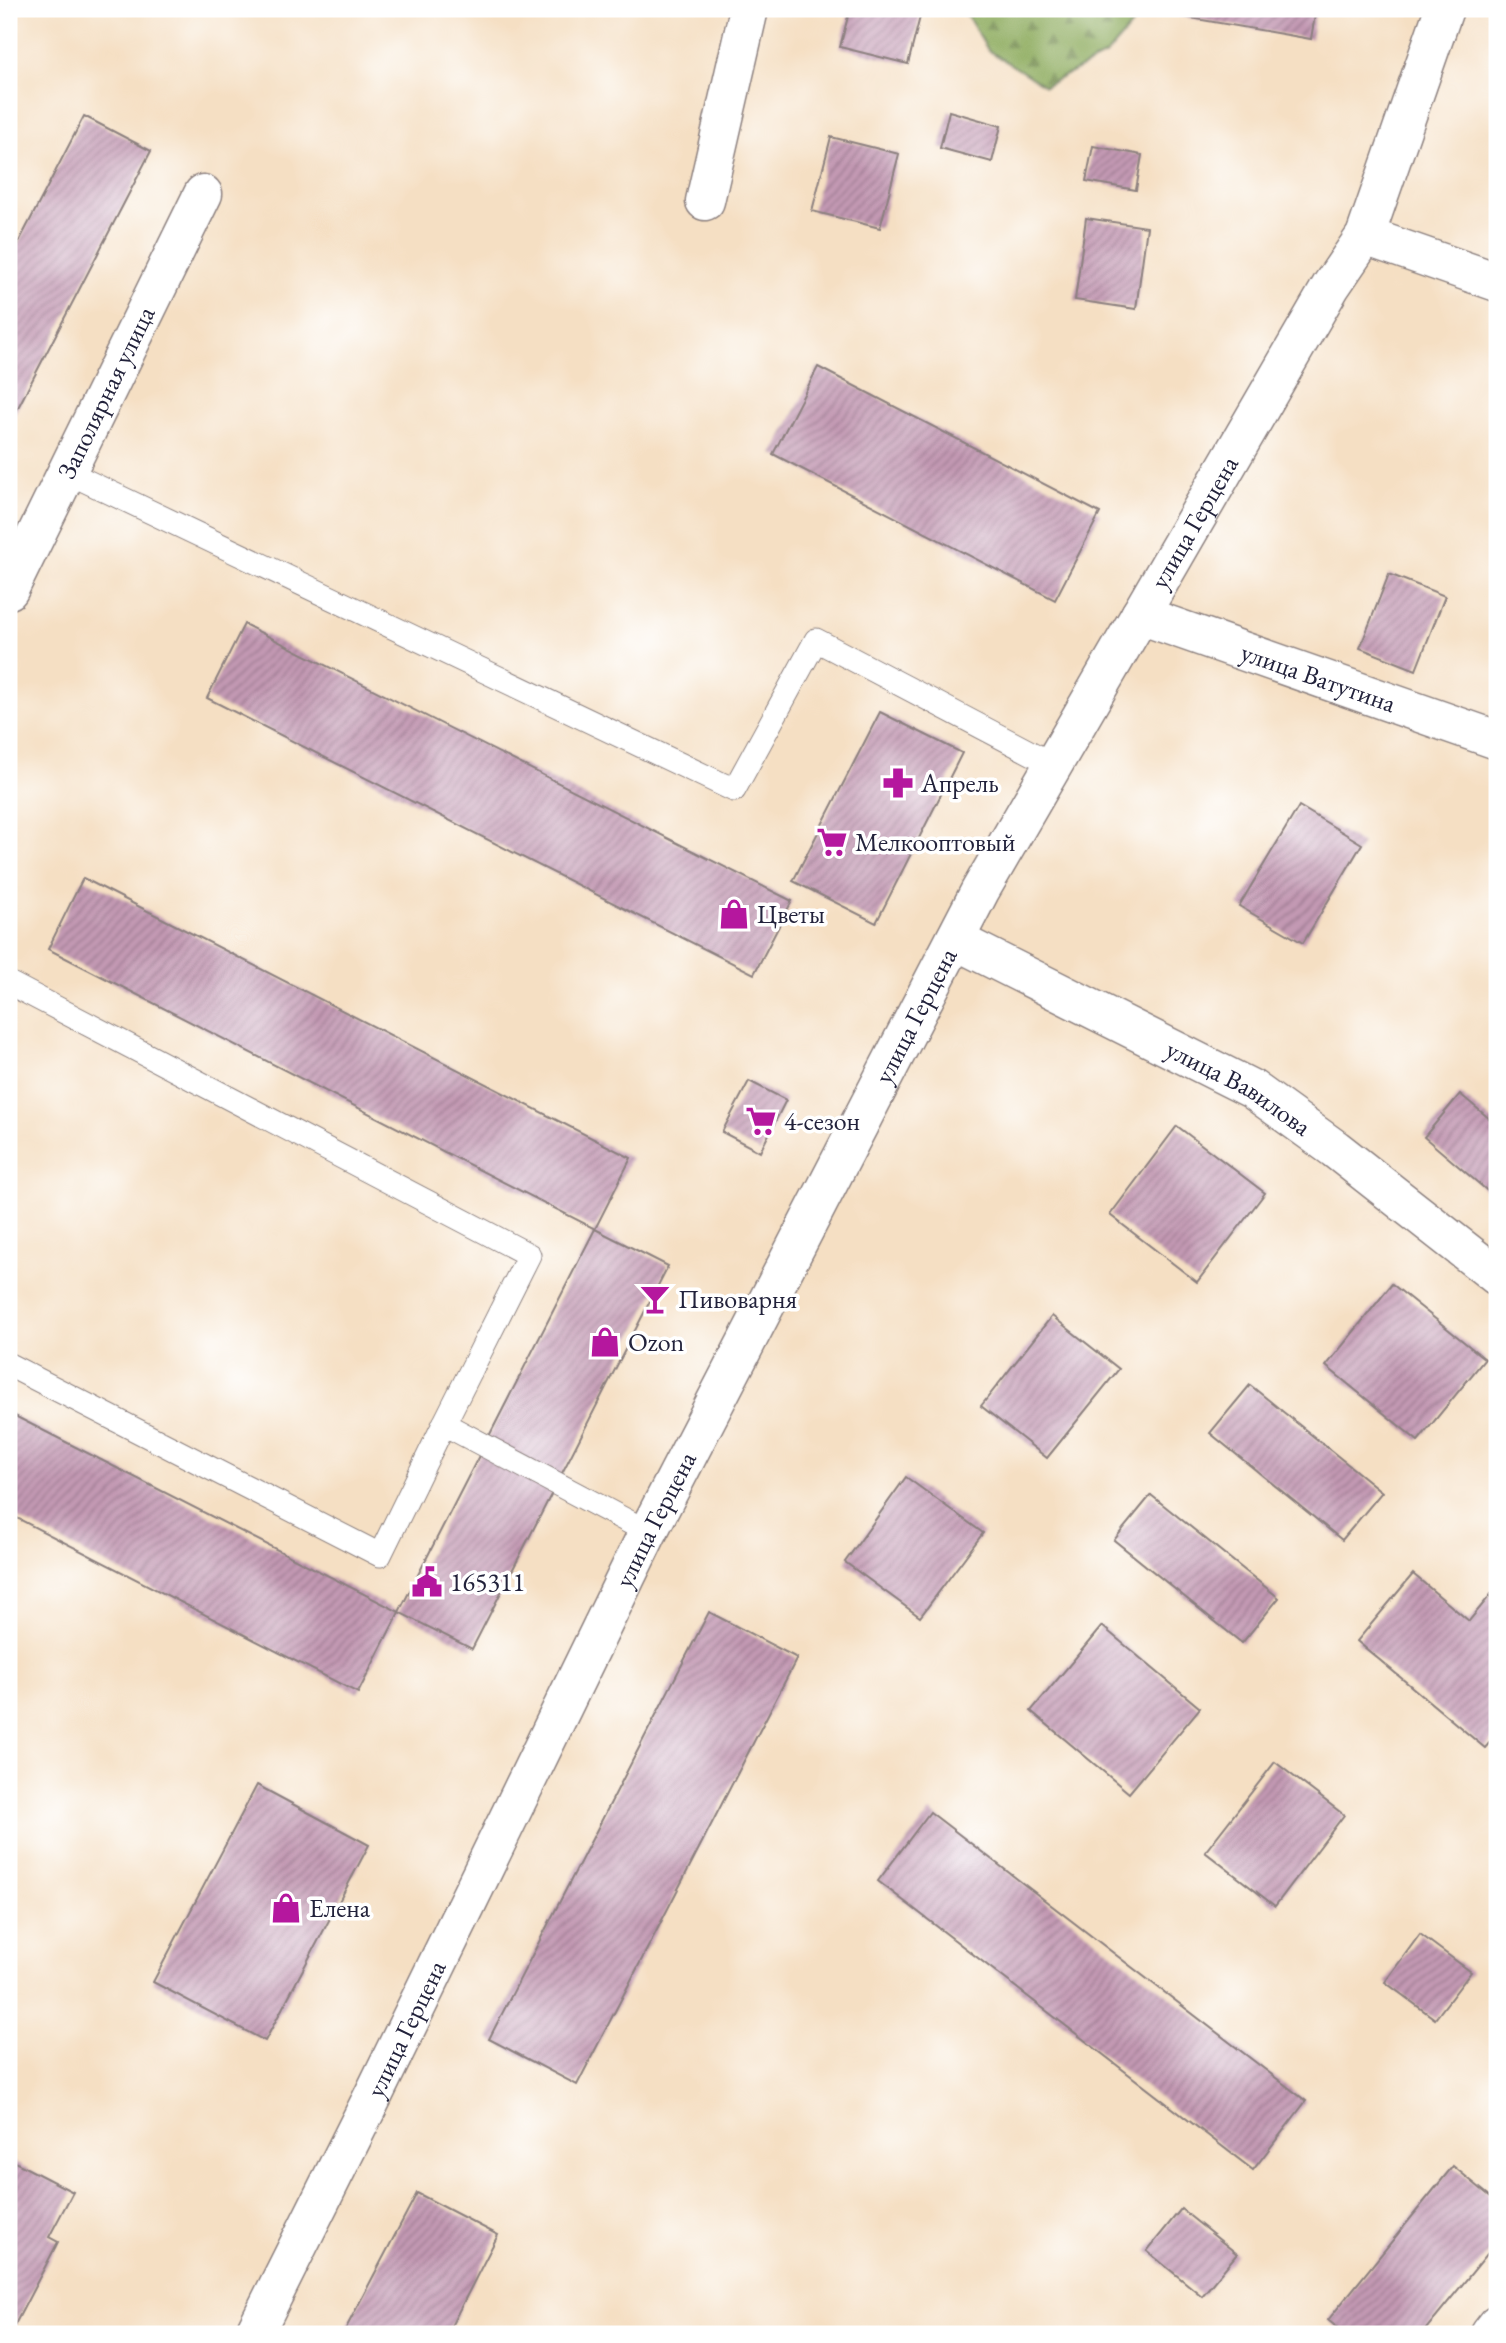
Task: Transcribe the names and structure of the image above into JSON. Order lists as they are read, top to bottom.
{
  "streets": {
    "street": [
      "Заполярная улица",
      "улица Герцена",
      "улица Ватутина",
      "улица Вавилова"
    ]
  },
  "crossings": [
    ["улица Герцена", "улица Ватутина"],
    ["улица Герцена", "улица Вавилова"]
  ],
  "places": {
    "pharmacy": ["Апрель"],
    "supermarket": ["Мелкооптовый", "4-сезон"],
    "shop": ["Цветы", "Ozon", "Елена"],
    "bar": ["Пивоварня"],
    "public building": ["165311"]
  }
}
